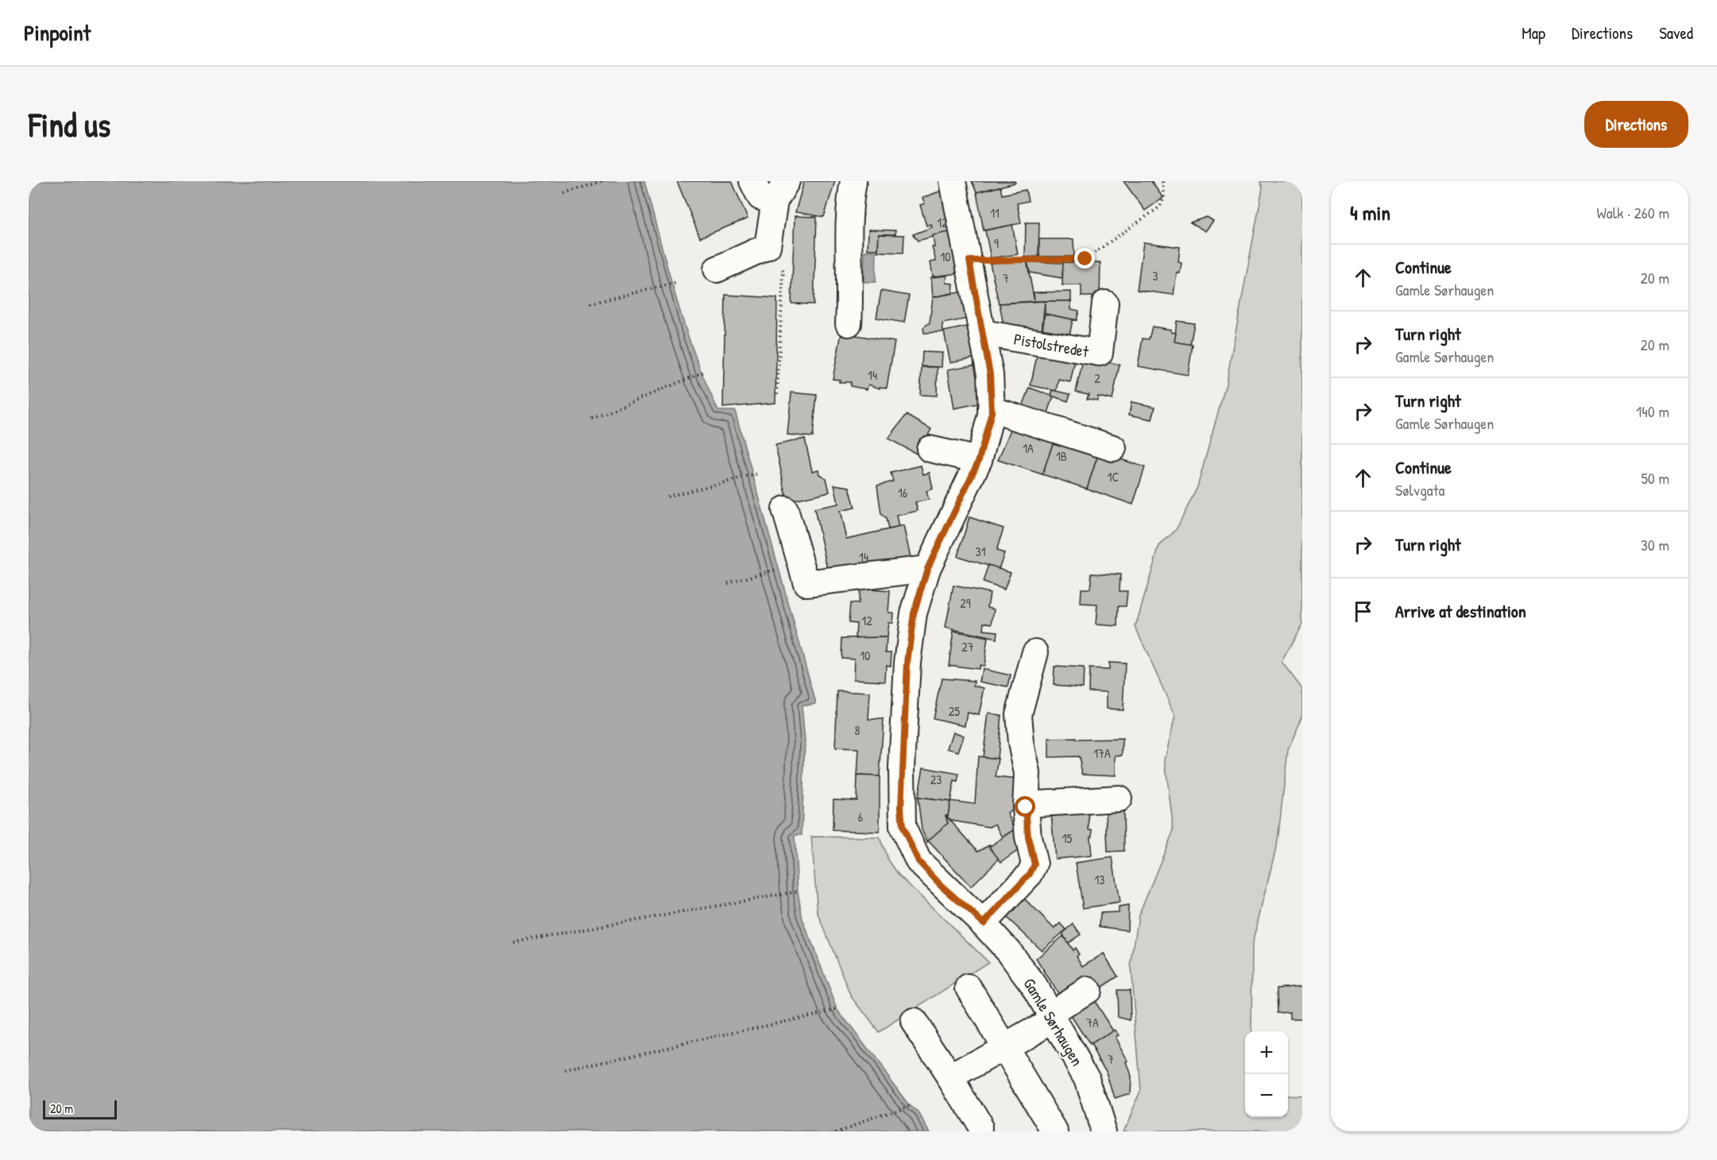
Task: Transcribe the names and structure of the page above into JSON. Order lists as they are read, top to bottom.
{
  "streets": {
    "street": ["Pistolstredet", "Gamle Sørhaugen"]
  },
  "crossings": [
    ["Pistolstredet", "Gamle Sørhaugen"]
  ],
  "house_numbers": [
    "11",
    "12",
    "9",
    "10",
    "3",
    "7",
    "14",
    "2",
    "1A",
    "1B",
    "1C",
    "16",
    "31",
    "14",
    "29",
    "12",
    "27",
    "10",
    "25",
    "8",
    "17A",
    "23",
    "6",
    "15",
    "13",
    "7A",
    "7"
  ],
  "scale_bar": "20 m",
  "page": {
    "header": "Pinpoint",
    "nav": ["Map", "Directions", "Saved"],
    "buttons": "Directions",
    "title": "Find us",
    "heading": ["4 min", "Walk · 260 m"],
    "list": [
      ["Continue", "Gamle Sørhaugen", "20 m"],
      ["Turn right", "Gamle Sørhaugen", "20 m"],
      ["Turn right", "Gamle Sørhaugen", "140 m"],
      ["Continue", "Sølvgata", "50 m"],
      ["Turn right", "30 m"],
      "Arrive at destination"
    ],
    "map_buttons": ["+", "−"],
    "scale": "20 m"
  }
}
